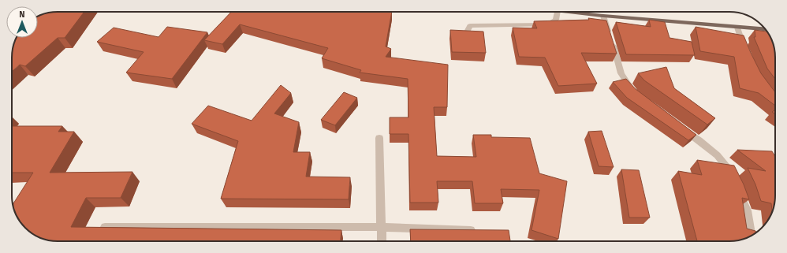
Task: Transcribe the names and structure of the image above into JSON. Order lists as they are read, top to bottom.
{
  "north": "top"
}
